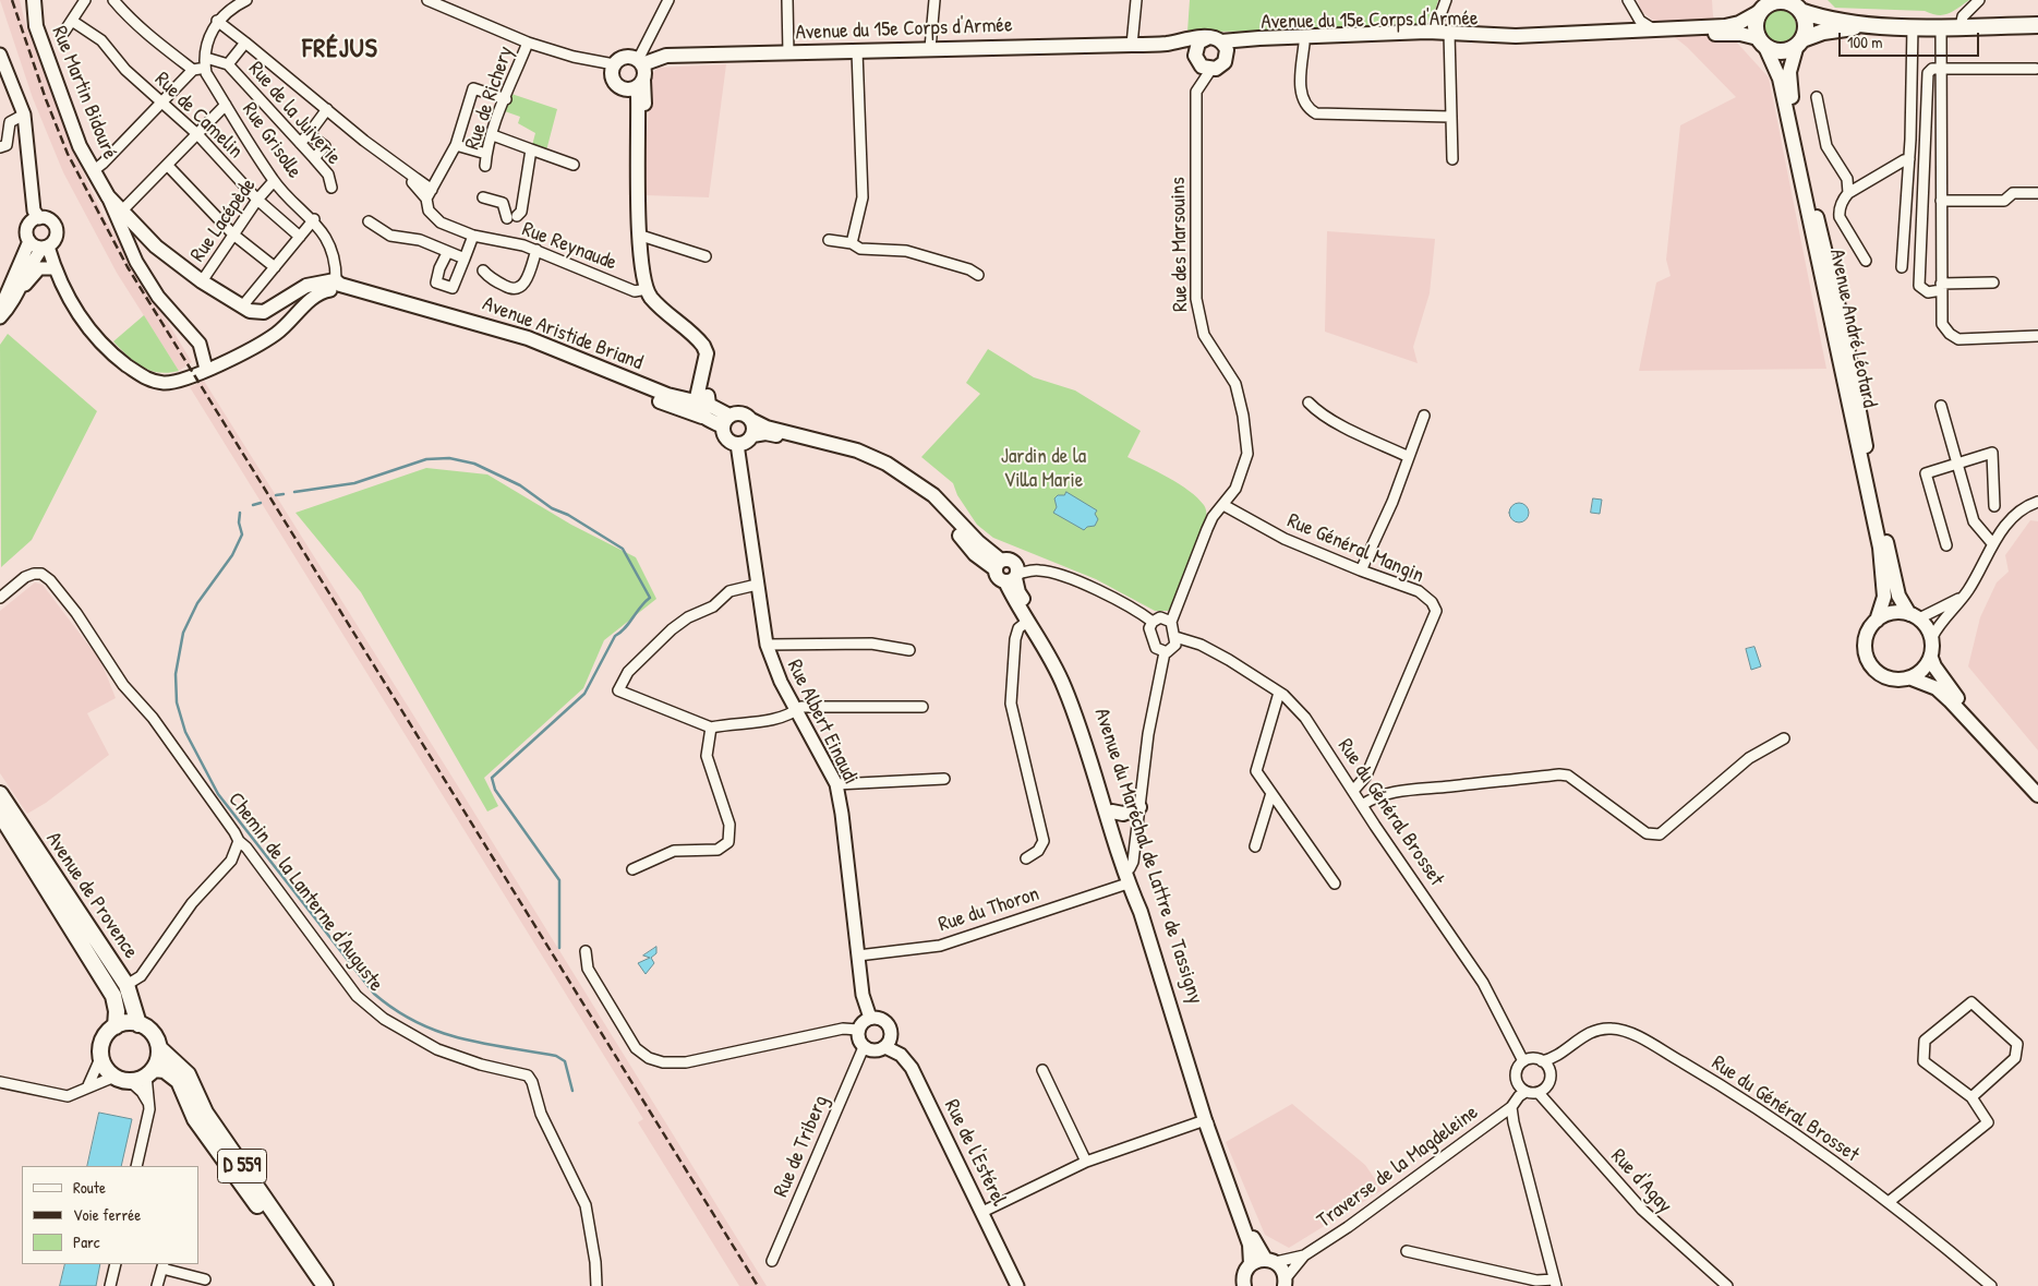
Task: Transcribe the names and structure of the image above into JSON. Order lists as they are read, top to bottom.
{
  "streets": {
    "main road": [
      "Avenue du 15e Corps d'Armée",
      "Rue Martin Bidouré",
      "Avenue André Léotard",
      "Avenue Aristide Briand",
      "Avenue du Maréchal de Lattre de Tassigny",
      "Avenue de Provence",
      "D 559"
    ],
    "street": [
      "Rue de Richery",
      "Rue de la Juiverie",
      "Rue de Camelin",
      "Rue Grisolle",
      "Rue Lacépède",
      "Rue des Marsouins",
      "Rue Reynaude",
      "Rue Général Mangin",
      "Rue Albert Einaudi",
      "Rue du Général Brosset",
      "Chemin de la Lanterne d'Auguste",
      "Rue du Thoron",
      "Rue de Triberg",
      "Rue de l'Estérel",
      "Traverse de la Magdeleine",
      "Rue d'Agay"
    ]
  },
  "crossings": [
    ["Avenue du 15e Corps d'Armée", "Rue des Marsouins"],
    ["Avenue du 15e Corps d'Armée", "Avenue André Léotard"],
    ["Rue Martin Bidouré", "Rue Lacépède"],
    ["Rue de Camelin", "Rue Lacépède"],
    ["Rue Grisolle", "Rue Lacépède"],
    ["Rue Grisolle", "Avenue Aristide Briand"],
    ["Rue des Marsouins", "Rue Général Mangin"],
    ["Avenue Aristide Briand", "Rue Albert Einaudi"],
    ["Rue Général Mangin", "Rue du Général Brosset"],
    ["Rue Albert Einaudi", "Rue du Thoron"],
    ["Rue Albert Einaudi", "Rue de Triberg"],
    ["Rue Albert Einaudi", "Rue de l'Estérel"],
    ["Rue du Général Brosset", "Traverse de la Magdeleine"],
    ["Rue du Général Brosset", "Rue d'Agay"],
    ["Avenue du Maréchal de Lattre de Tassigny", "Rue du Thoron"],
    ["Avenue du Maréchal de Lattre de Tassigny", "Traverse de la Magdeleine"],
    ["Avenue de Provence", "D 559"],
    ["Rue de Triberg", "Rue de l'Estérel"],
    ["Traverse de la Magdeleine", "Rue d'Agay"]
  ],
  "districts": ["FRÉJUS"],
  "parks": ["Jardin de la Villa Marie"],
  "legend": ["Route", "Voie ferrée", "Parc"],
  "scale_bar": "100 m"
}
